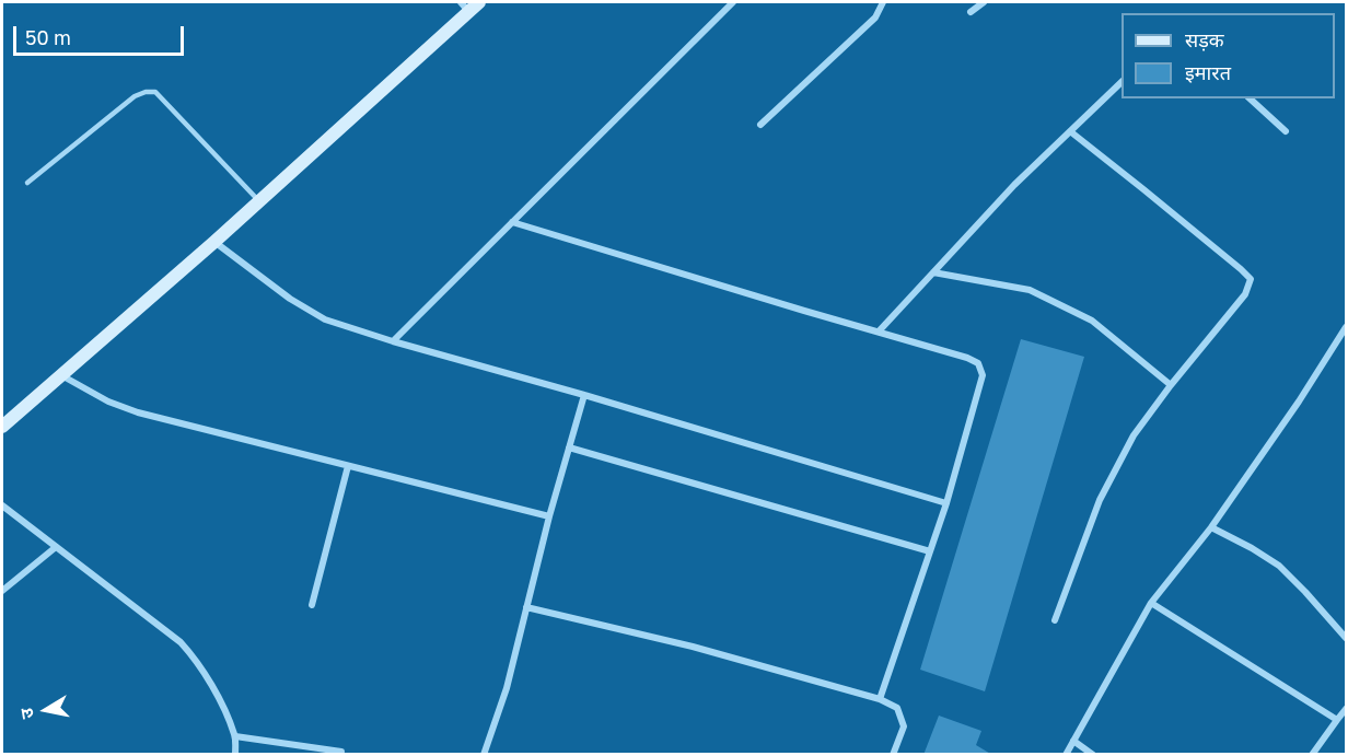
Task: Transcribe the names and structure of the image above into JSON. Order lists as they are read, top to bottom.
{
  "legend": ["सड़क", "इमारत"],
  "scale_bar": "50 m",
  "north": "left"
}
